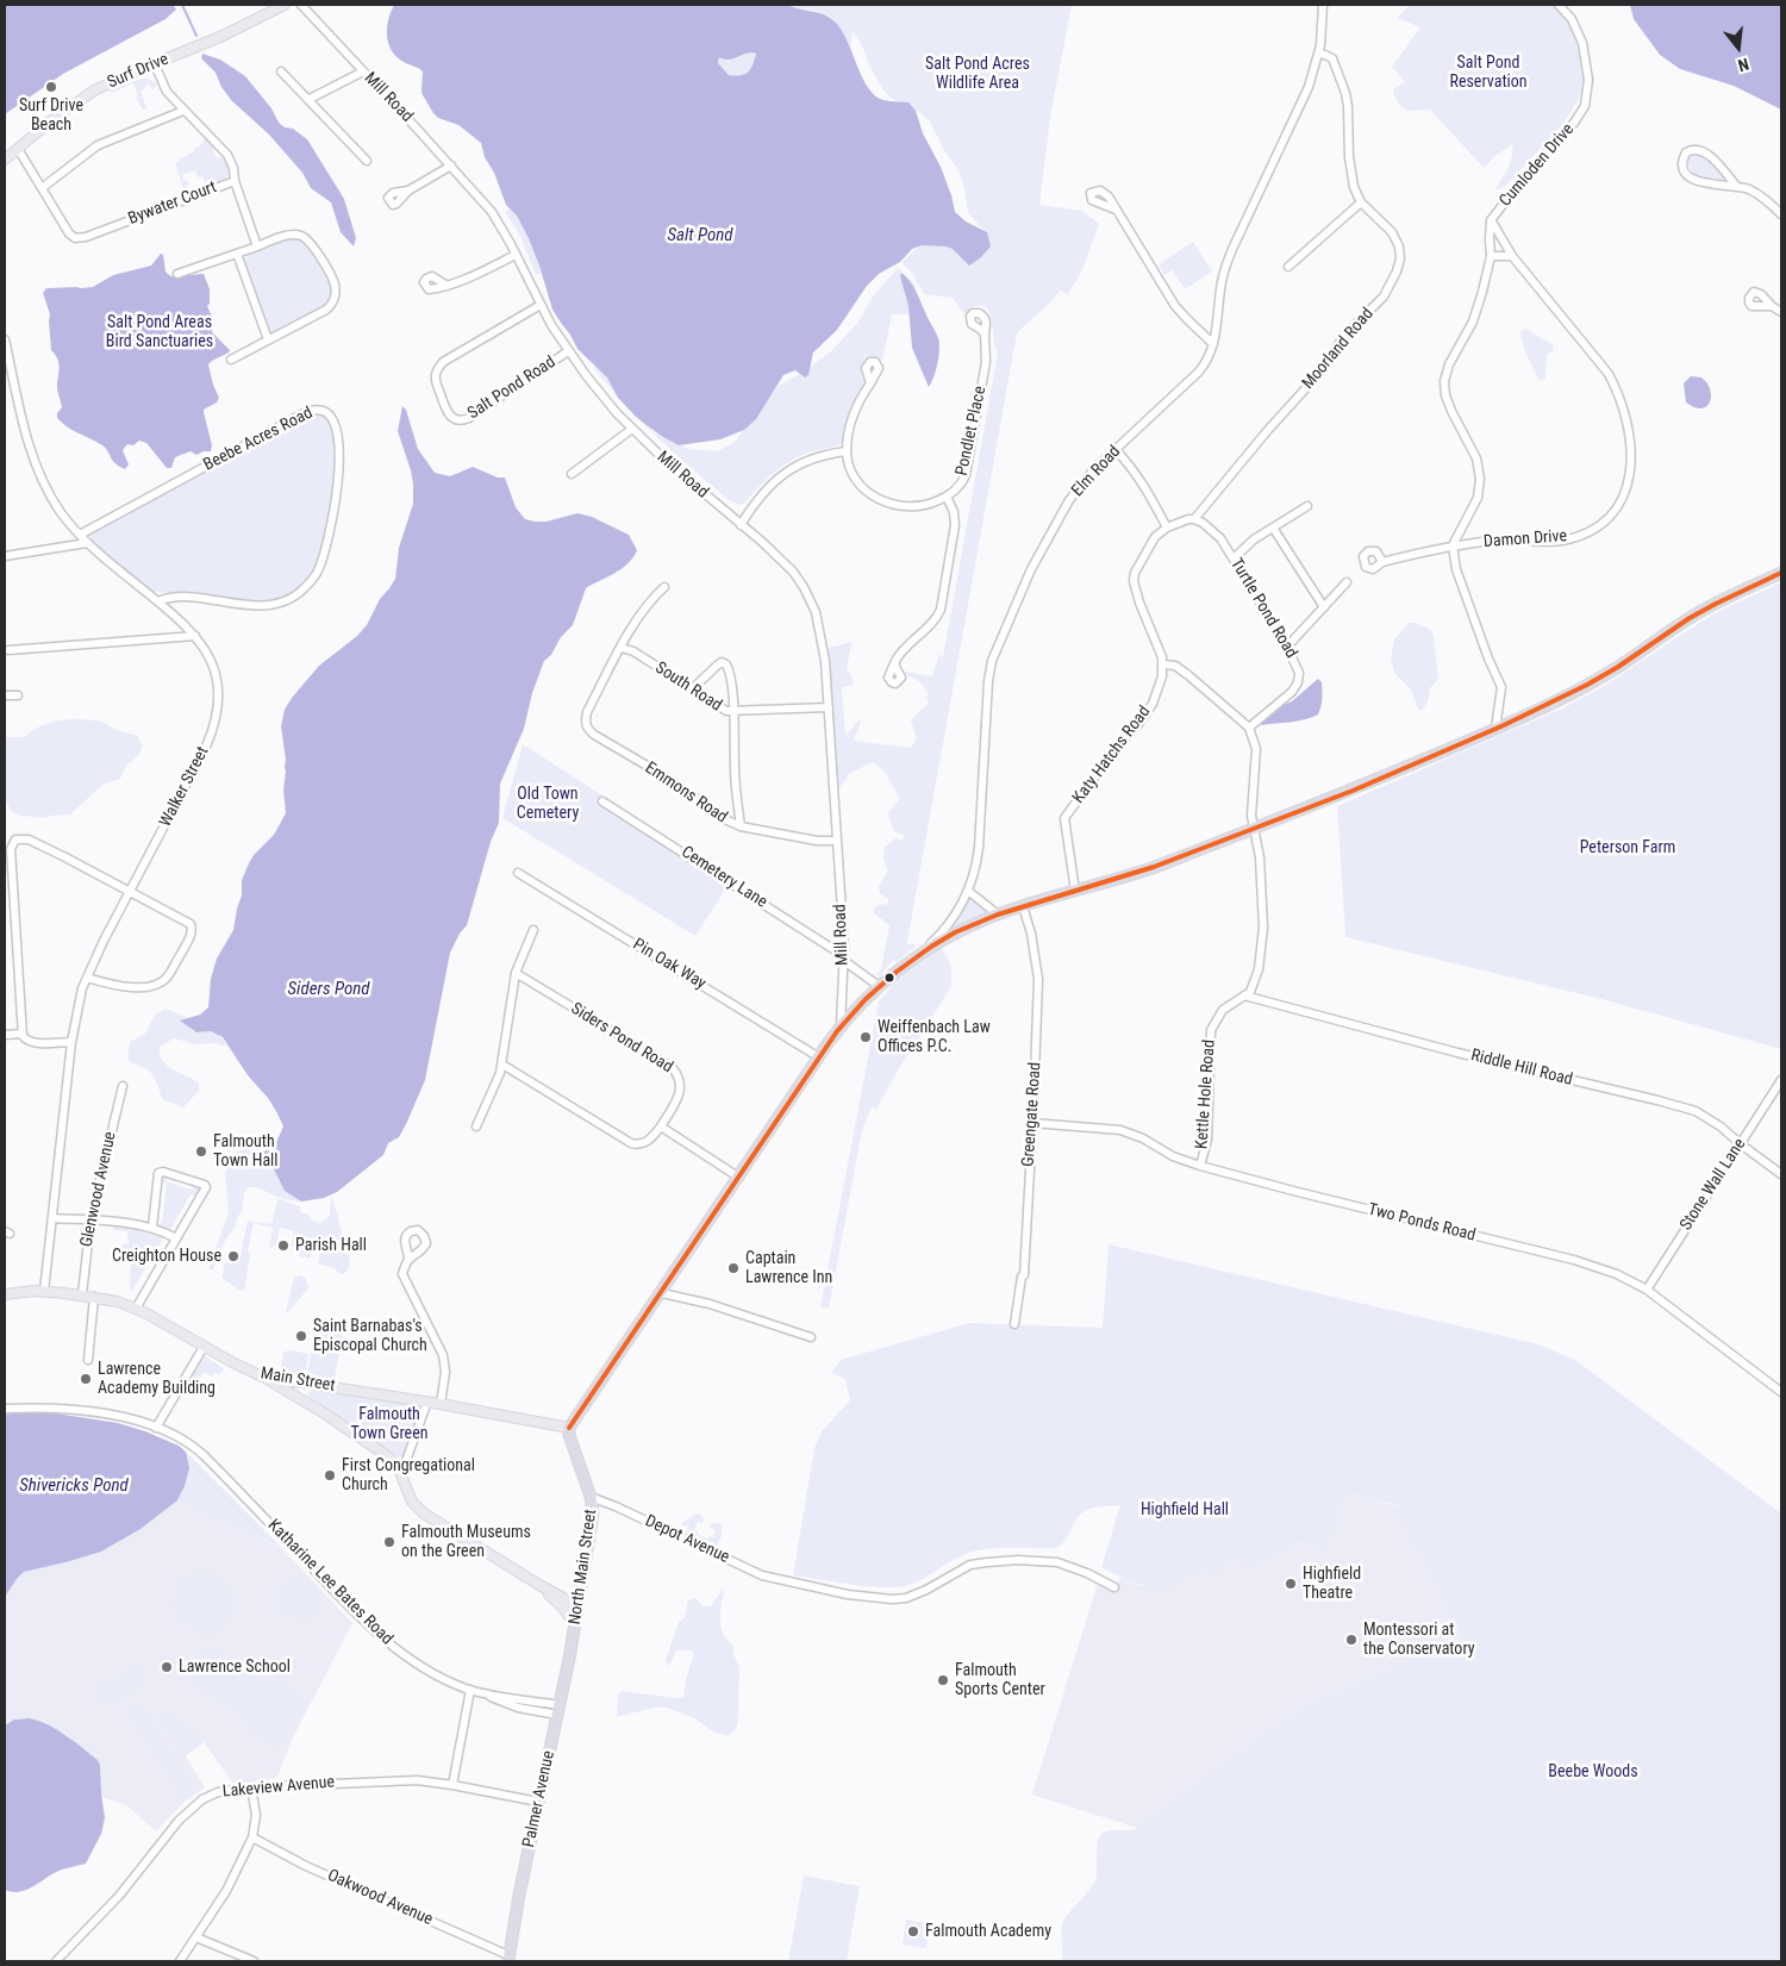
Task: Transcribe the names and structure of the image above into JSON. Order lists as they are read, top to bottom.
{
  "streets": {
    "highway": ["North Main Street", "Palmer Avenue"],
    "main road": ["Surf Drive", "Main Street"],
    "street": [
      "Mill Road",
      "Cumloden Drive",
      "Bywater Court",
      "Moorland Road",
      "Salt Pond Road",
      "Pondlet Place",
      "Beebe Acres Road",
      "Elm Road",
      "Damon Drive",
      "Turtle Pond Road",
      "South Road",
      "Katy Hatchs Road",
      "Walker Street",
      "Emmons Road",
      "Cemetery Lane",
      "Pin Oak Way",
      "Siders Pond Road",
      "Riddle Hill Road",
      "Kettle Hole Road",
      "Greengate Road",
      "Stone Wall Lane",
      "Glenwood Avenue",
      "Two Ponds Road",
      "Depot Avenue",
      "Katharine Lee Bates Road",
      "Lakeview Avenue",
      "Oakwood Avenue"
    ]
  },
  "crossings": [
    ["Surf Drive", "Bywater Court"],
    ["Mill Road", "Salt Pond Road"],
    ["Mill Road", "South Road"],
    ["Mill Road", "Emmons Road"],
    ["Mill Road", "Cemetery Lane"],
    ["Cumloden Drive", "Damon Drive"],
    ["Moorland Road", "Elm Road"],
    ["Moorland Road", "Turtle Pond Road"],
    ["Beebe Acres Road", "Walker Street"],
    ["Turtle Pond Road", "Kettle Hole Road"],
    ["South Road", "Emmons Road"],
    ["Walker Street", "Main Street"],
    ["Riddle Hill Road", "Kettle Hole Road"],
    ["Riddle Hill Road", "Stone Wall Lane"],
    ["Kettle Hole Road", "Two Ponds Road"],
    ["Greengate Road", "Two Ponds Road"],
    ["Stone Wall Lane", "Two Ponds Road"],
    ["Glenwood Avenue", "Main Street"],
    ["Main Street", "North Main Street"],
    ["Depot Avenue", "North Main Street"],
    ["North Main Street", "Palmer Avenue"],
    ["Katharine Lee Bates Road", "Palmer Avenue"],
    ["Lakeview Avenue", "Palmer Avenue"],
    ["Palmer Avenue", "Oakwood Avenue"]
  ],
  "water": ["Salt Pond", "Siders Pond", "Shivericks Pond"],
  "parks": [
    "Salt Pond Reservation",
    "Salt Pond Acres Wildlife Area",
    "Salt Pond Areas Bird Sanctuaries",
    "Old Town Cemetery",
    "Peterson Farm",
    "Falmouth Town Green",
    "Highfield Hall",
    "Beebe Woods"
  ],
  "places": [
    "Surf Drive Beach",
    "Weiffenbach Law Offices P.C.",
    "Falmouth Town Hall",
    "Parish Hall",
    "Creighton House",
    "Captain Lawrence Inn",
    "Saint Barnabas's Episcopal Church",
    "Lawrence Academy Building",
    "First Congregational Church",
    "Falmouth Museums on the Green",
    "Highfield Theatre",
    "Montessori at the Conservatory",
    "Lawrence School",
    "Falmouth Sports Center",
    "Falmouth Academy"
  ],
  "north": "bottom"
}
